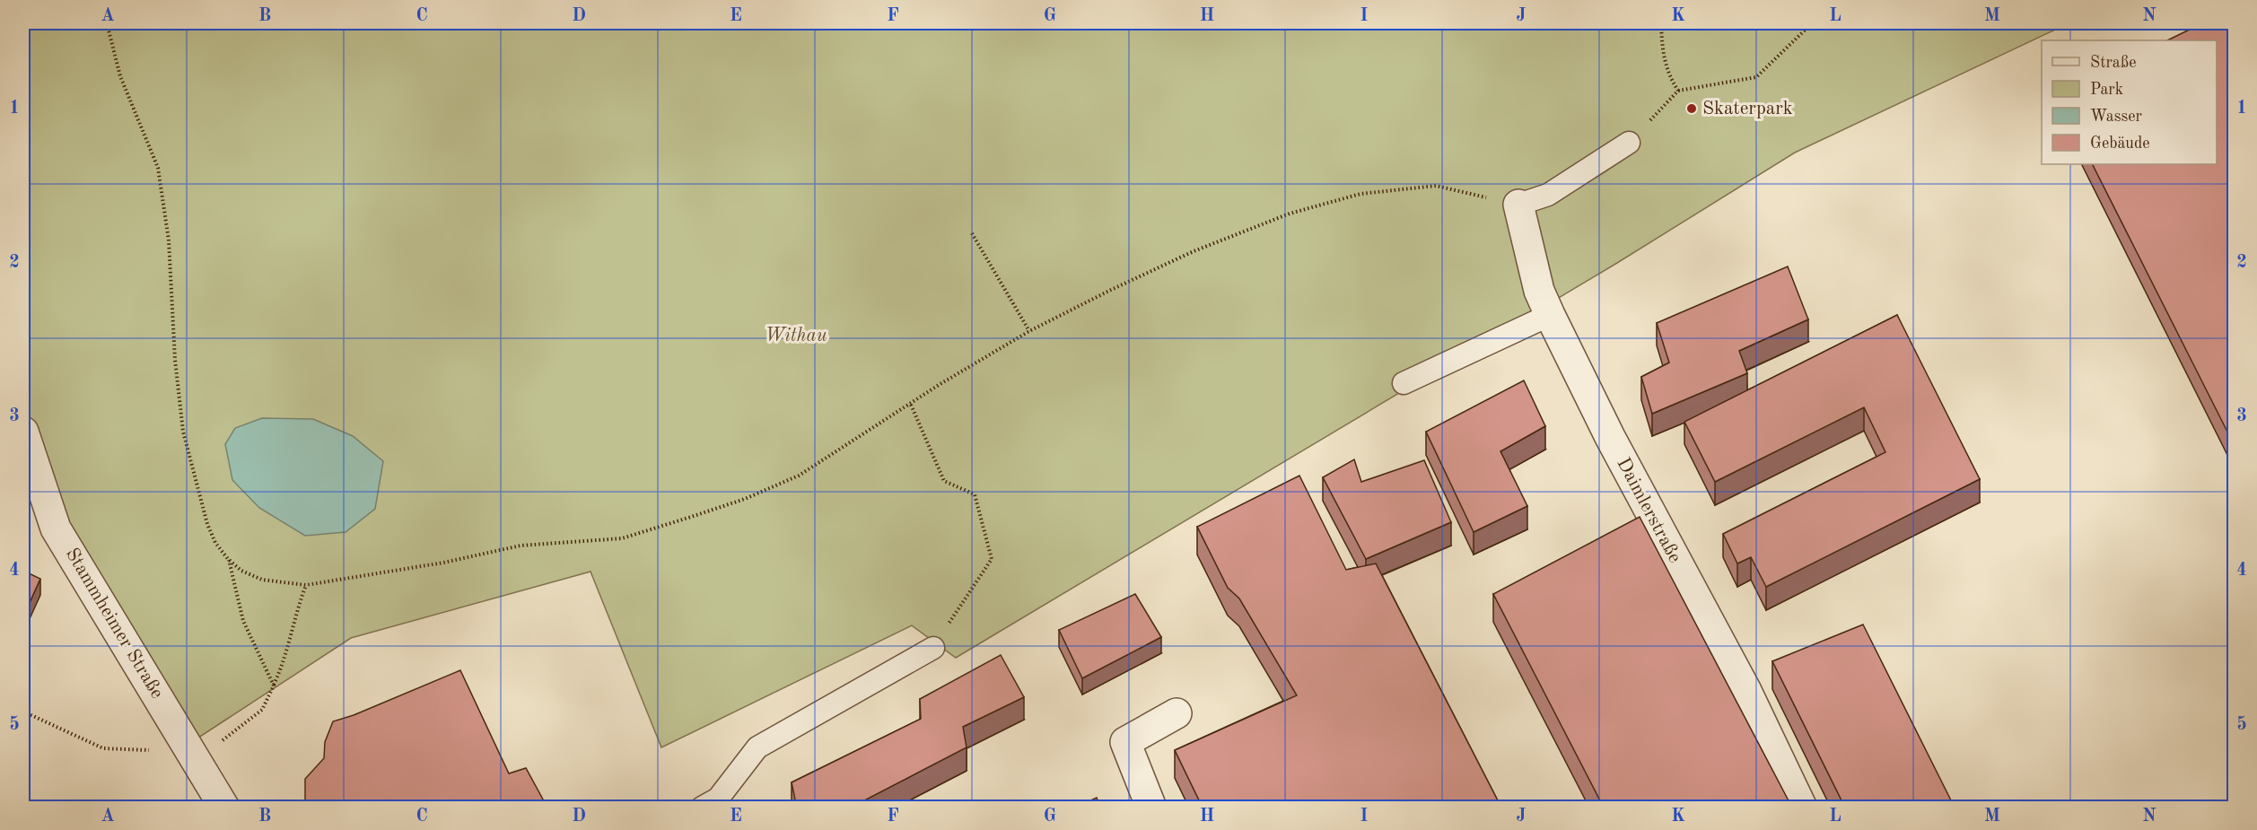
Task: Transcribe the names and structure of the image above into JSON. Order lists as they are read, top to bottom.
{
  "streets": {
    "street": ["Daimlerstraße", "Stammheimer Straße"]
  },
  "parks": ["Withau"],
  "places": ["Skaterpark"],
  "legend": [
    "Straße",
    "Park",
    "Wasser",
    "Gebäude"
  ],
  "grid": {
    "columns": [
      "A",
      "B",
      "C",
      "D",
      "E",
      "F",
      "G",
      "H",
      "I",
      "J",
      "K",
      "L",
      "M",
      "N"
    ],
    "rows": [
      "1",
      "2",
      "3",
      "4",
      "5"
    ]
  }
}
